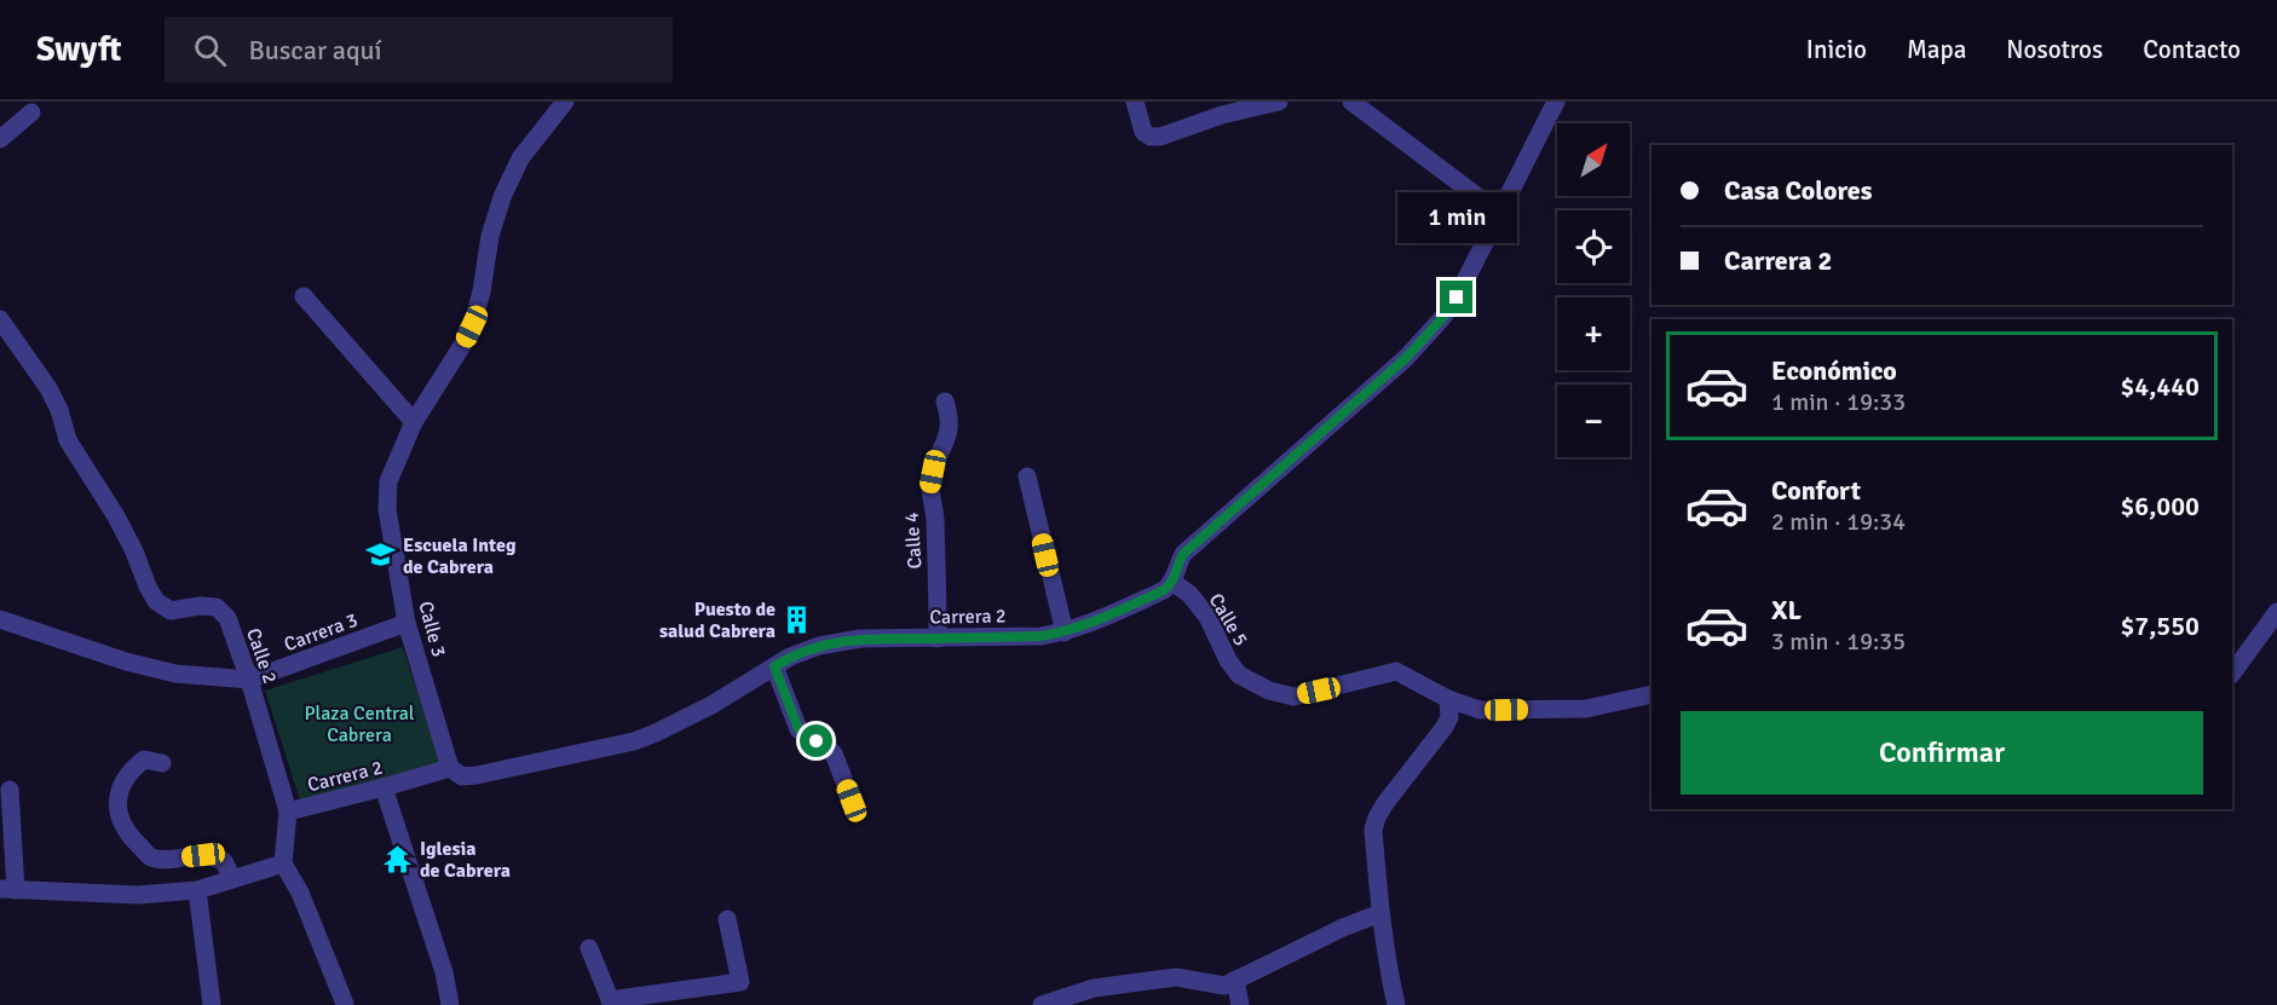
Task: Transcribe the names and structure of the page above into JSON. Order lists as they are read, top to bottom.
{
  "streets": {
    "street": [
      "Calle 4",
      "Carrera 2",
      "Calle 5",
      "Calle 3",
      "Carrera 3",
      "Calle 2"
    ]
  },
  "crossings": [
    ["Calle 4", "Carrera 2"],
    ["Carrera 2", "Calle 5"],
    ["Carrera 2", "Calle 3"],
    ["Carrera 2", "Calle 2"],
    ["Calle 3", "Carrera 3"],
    ["Carrera 3", "Calle 2"]
  ],
  "parks": ["Plaza Central Cabrera"],
  "places": {
    "school or university": ["Escuela Integ de Cabrera"],
    "building": ["Puesto de salud Cabrera"],
    "temple": ["Iglesia de Cabrera"]
  },
  "north": "top right",
  "page": {
    "header": "Swyft",
    "search": "Buscar aquí",
    "nav": [
      "Inicio",
      "Mapa",
      "Nosotros",
      "Contacto"
    ],
    "map_buttons": ["+", "−"],
    "banner": ["Casa Colores", "Carrera 2"],
    "bubble": "1 min",
    "list": [
      {
        "name": "Económico",
        "note": "1 min · 19:33",
        "value": "$4,440"
      },
      {
        "name": "Confort",
        "note": "2 min · 19:34",
        "value": "$6,000"
      },
      {
        "name": "XL",
        "note": "3 min · 19:35",
        "value": "$7,550"
      }
    ],
    "buttons": "Confirmar"
  }
}
